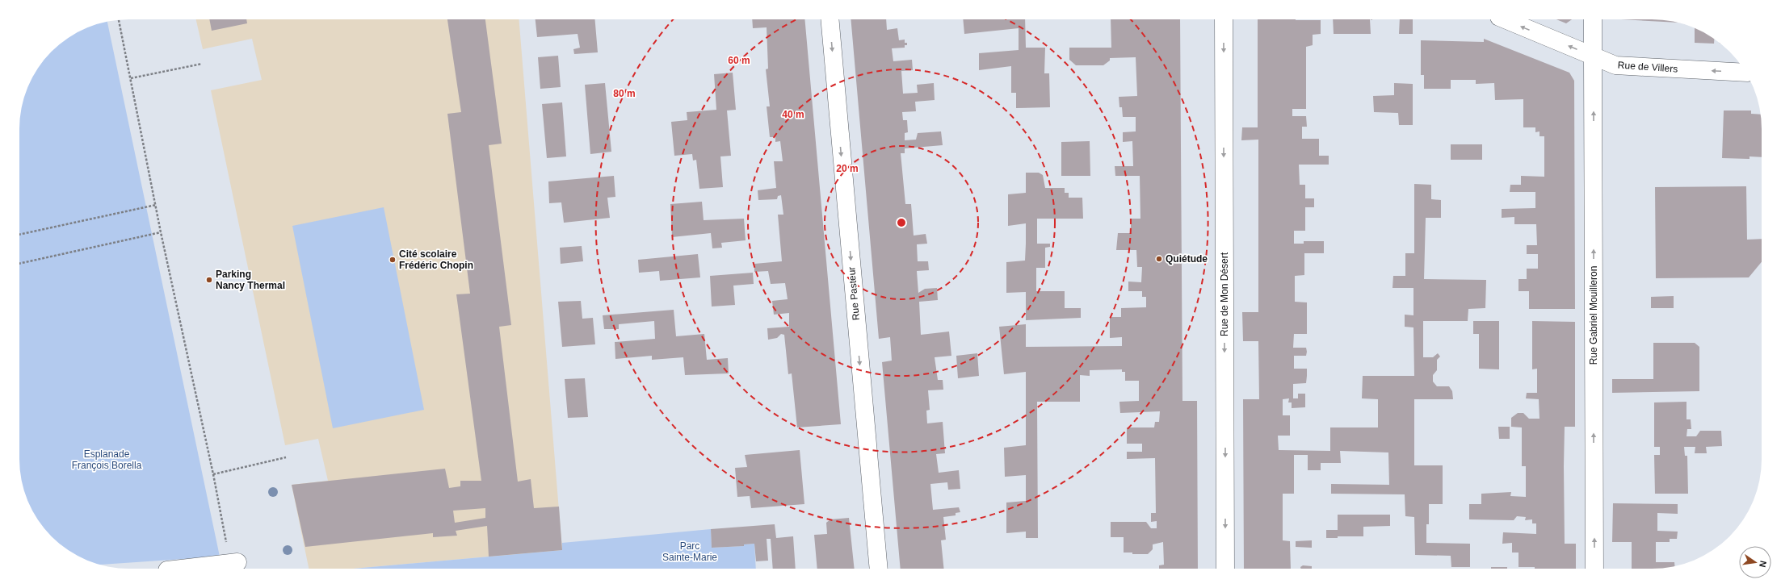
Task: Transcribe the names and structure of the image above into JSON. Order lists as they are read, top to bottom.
{
  "streets": {
    "street": [
      "Rue de Villers",
      "Rue Pasteur",
      "Rue de Mon Désert",
      "Rue Gabriel Mouilleron"
    ]
  },
  "crossings": [
    ["Rue de Villers", "Rue Gabriel Mouilleron"]
  ],
  "one_way": [
    "Rue de Villers",
    "Rue Pasteur",
    "Rue de Mon Désert",
    "Rue Gabriel Mouilleron"
  ],
  "parks": ["Esplanade François Borella", "Parc Sainte-Marie"],
  "places": ["Quiétude", "Cité scolaire Frédéric Chopin", "Parking Nancy Thermal"],
  "north": "right",
  "rings": [
    "60 m",
    "80 m",
    "40 m",
    "20 m"
  ]
}
